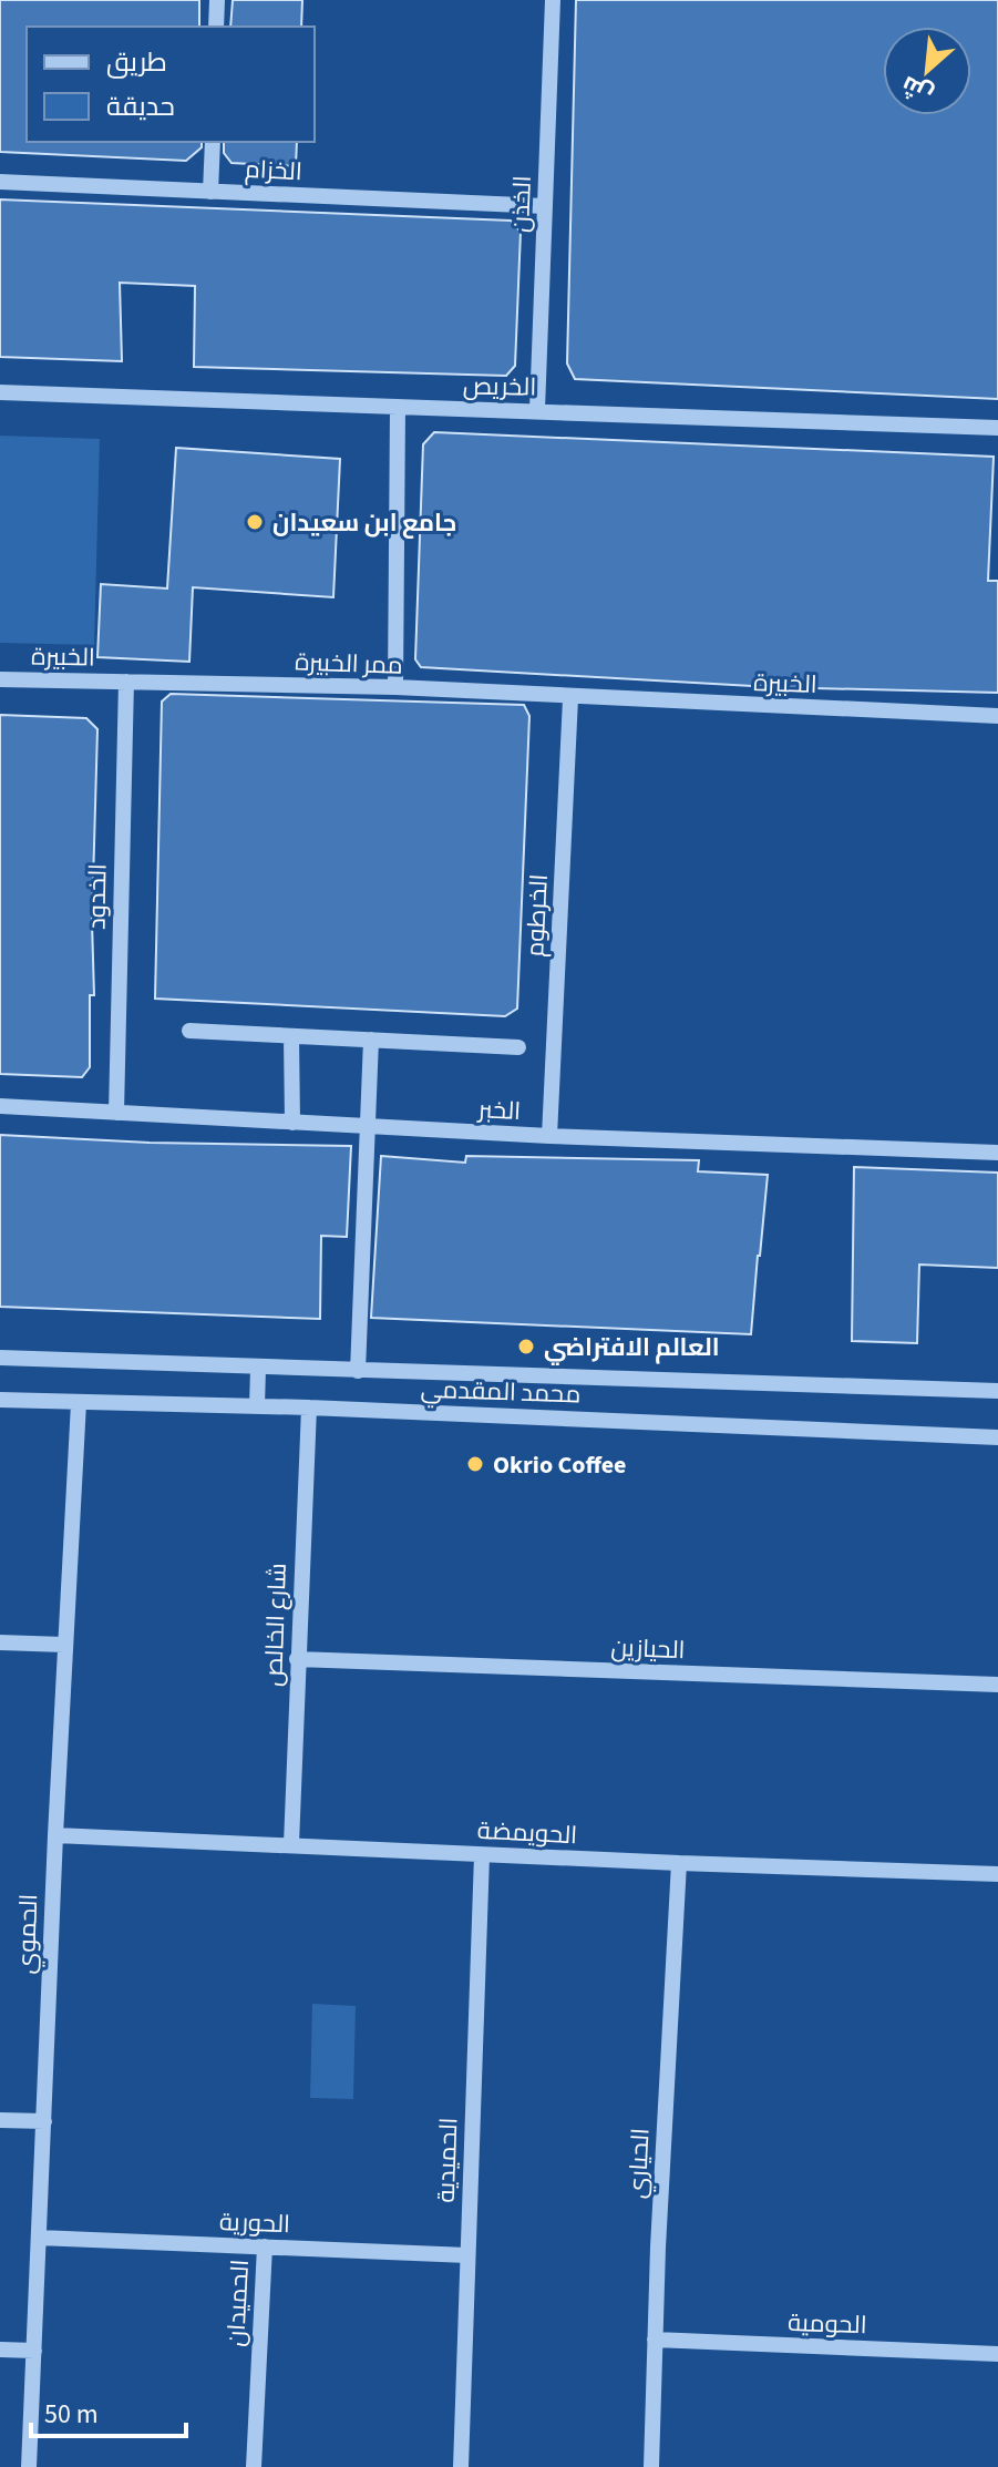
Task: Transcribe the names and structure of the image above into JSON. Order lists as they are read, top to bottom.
{
  "streets": {
    "street": [
      "الخزام",
      "الخذن",
      "الخريص",
      "الخبيرة",
      "ممر الخبيرة",
      "الخدود",
      "الخرطوم",
      "الخبر",
      "محمد المقدمي",
      "شارع الخالص",
      "الحيازين",
      "الحويمضة",
      "الحموي",
      "الحميدية",
      "الحياري",
      "الحورية",
      "الحميدان",
      "الحومية"
    ]
  },
  "crossings": [
    ["الخزام", "الخذن"],
    ["الخذن", "الخريص"],
    ["الخبيرة", "ممر الخبيرة"],
    ["الخبيرة", "الخدود"],
    ["الخبيرة", "الخرطوم"],
    ["ممر الخبيرة", "الخدود"],
    ["ممر الخبيرة", "الخرطوم"],
    ["الخدود", "الخبر"],
    ["الخرطوم", "الخبر"],
    ["محمد المقدمي", "شارع الخالص"],
    ["محمد المقدمي", "الحموي"],
    ["شارع الخالص", "الحيازين"],
    ["شارع الخالص", "الحويمضة"],
    ["الحويمضة", "الحموي"],
    ["الحويمضة", "الحميدية"],
    ["الحويمضة", "الحياري"],
    ["الحموي", "الحورية"],
    ["الحميدية", "الحورية"],
    ["الحياري", "الحومية"],
    ["الحورية", "الحميدان"]
  ],
  "places": ["جامع ابن سعيدان", "العالم الافتراضي", "Okrio Coffee"],
  "legend": ["طريق", "حديقة"],
  "scale_bar": "50 m",
  "north": "bottom left"
}
